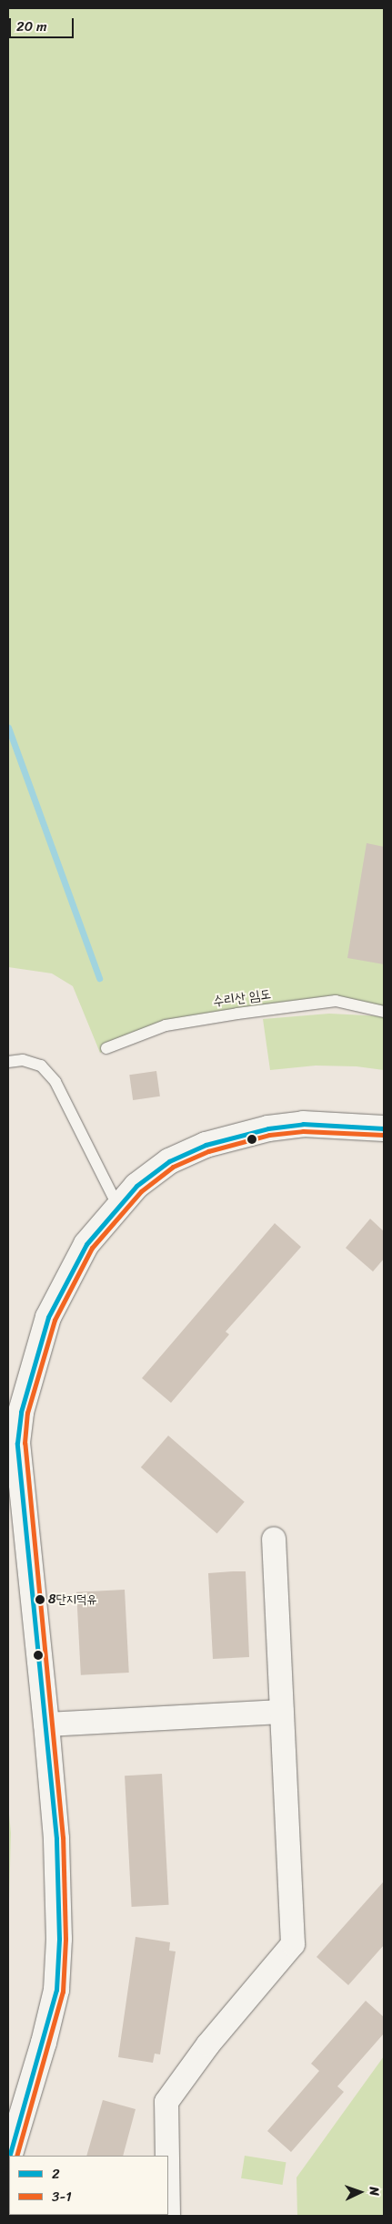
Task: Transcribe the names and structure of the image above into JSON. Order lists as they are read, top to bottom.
{
  "streets": {
    "lane": ["수리산 임도"]
  },
  "places": ["8단지덕유"],
  "lines": ["transit line 2", "transit line 3-1"],
  "legend": ["2", "3-1"],
  "scale_bar": "20 m",
  "north": "right"
}
